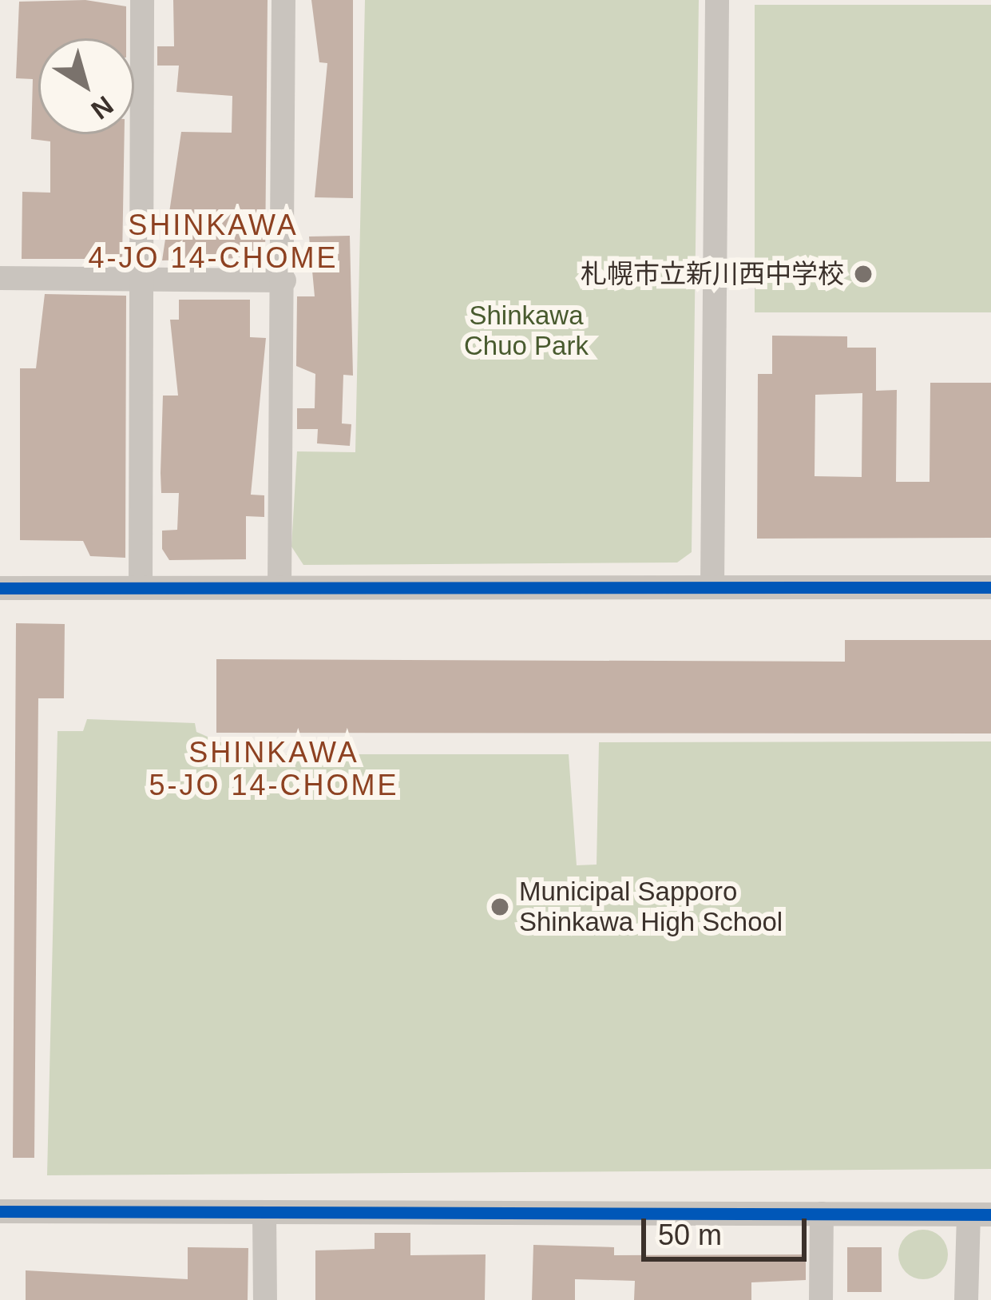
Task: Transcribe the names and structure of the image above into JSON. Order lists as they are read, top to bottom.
{
  "districts": ["SHINKAWA 4-JO 14-CHOME", "SHINKAWA 5-JO 14-CHOME"],
  "parks": ["Shinkawa Chuo Park"],
  "places": ["札幌市立新川西中学校", "Municipal Sapporo Shinkawa High School"],
  "scale_bar": "50 m",
  "north": "bottom right"
}
